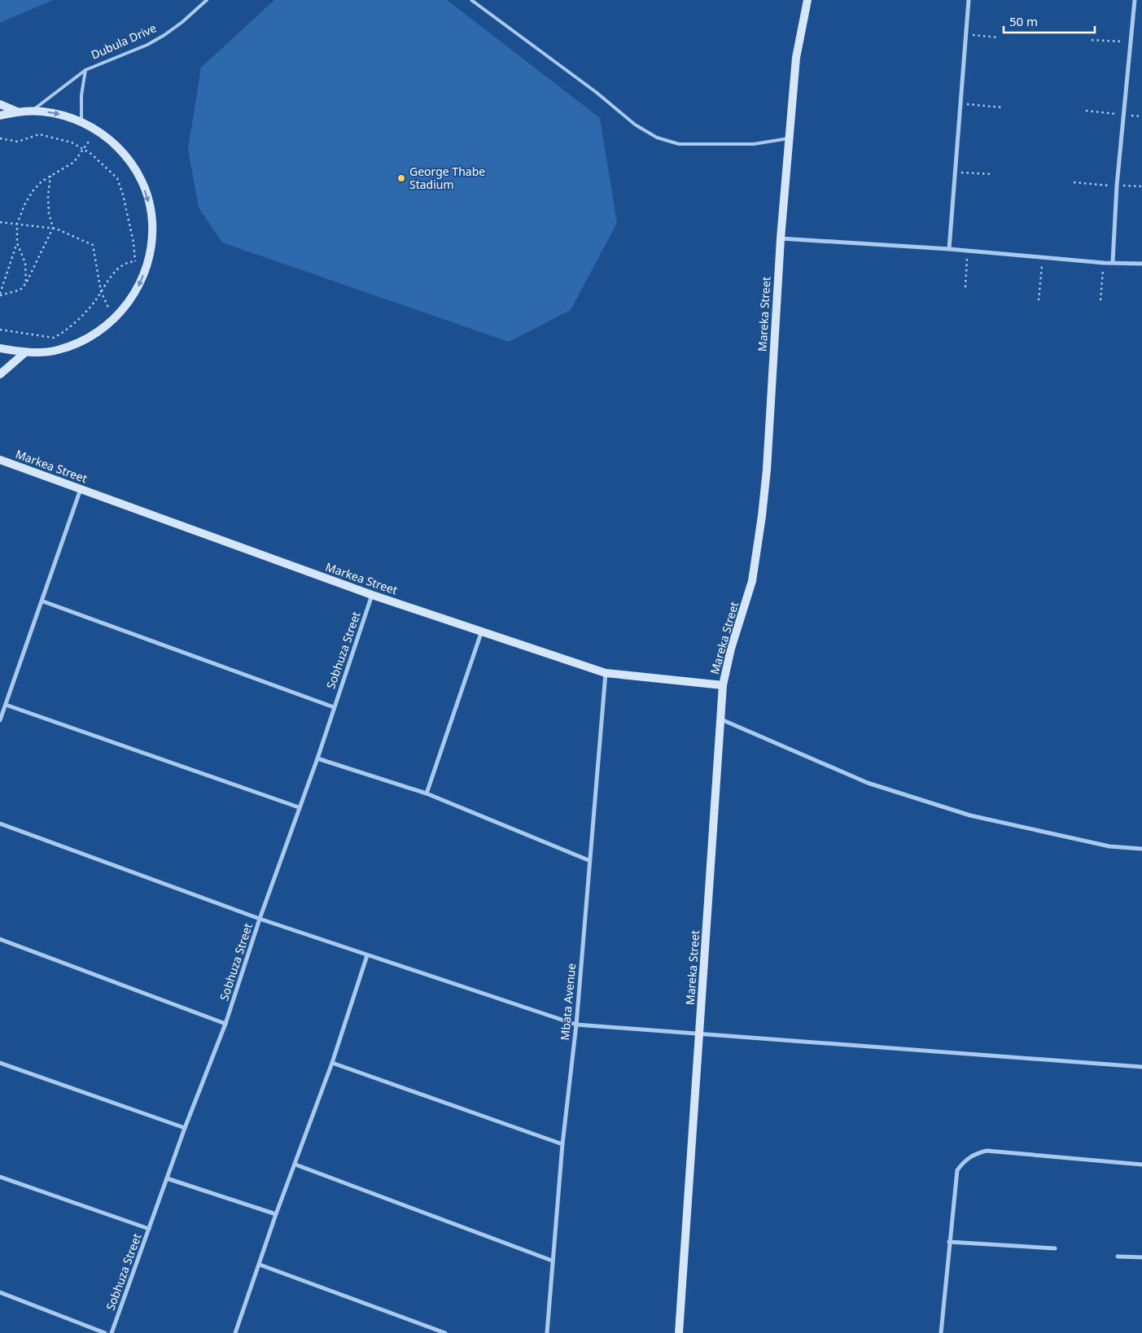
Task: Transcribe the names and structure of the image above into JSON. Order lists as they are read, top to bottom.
{
  "streets": {
    "main road": ["Mareka Street", "Markea Street"],
    "street": ["Sobhuza Street", "Mbata Avenue"],
    "lane": ["Dubula Drive"]
  },
  "crossings": [
    ["Mareka Street", "Markea Street"],
    ["Markea Street", "Sobhuza Street"],
    ["Markea Street", "Mbata Avenue"]
  ],
  "places": ["George Thabe Stadium"],
  "scale_bar": "50 m"
}
